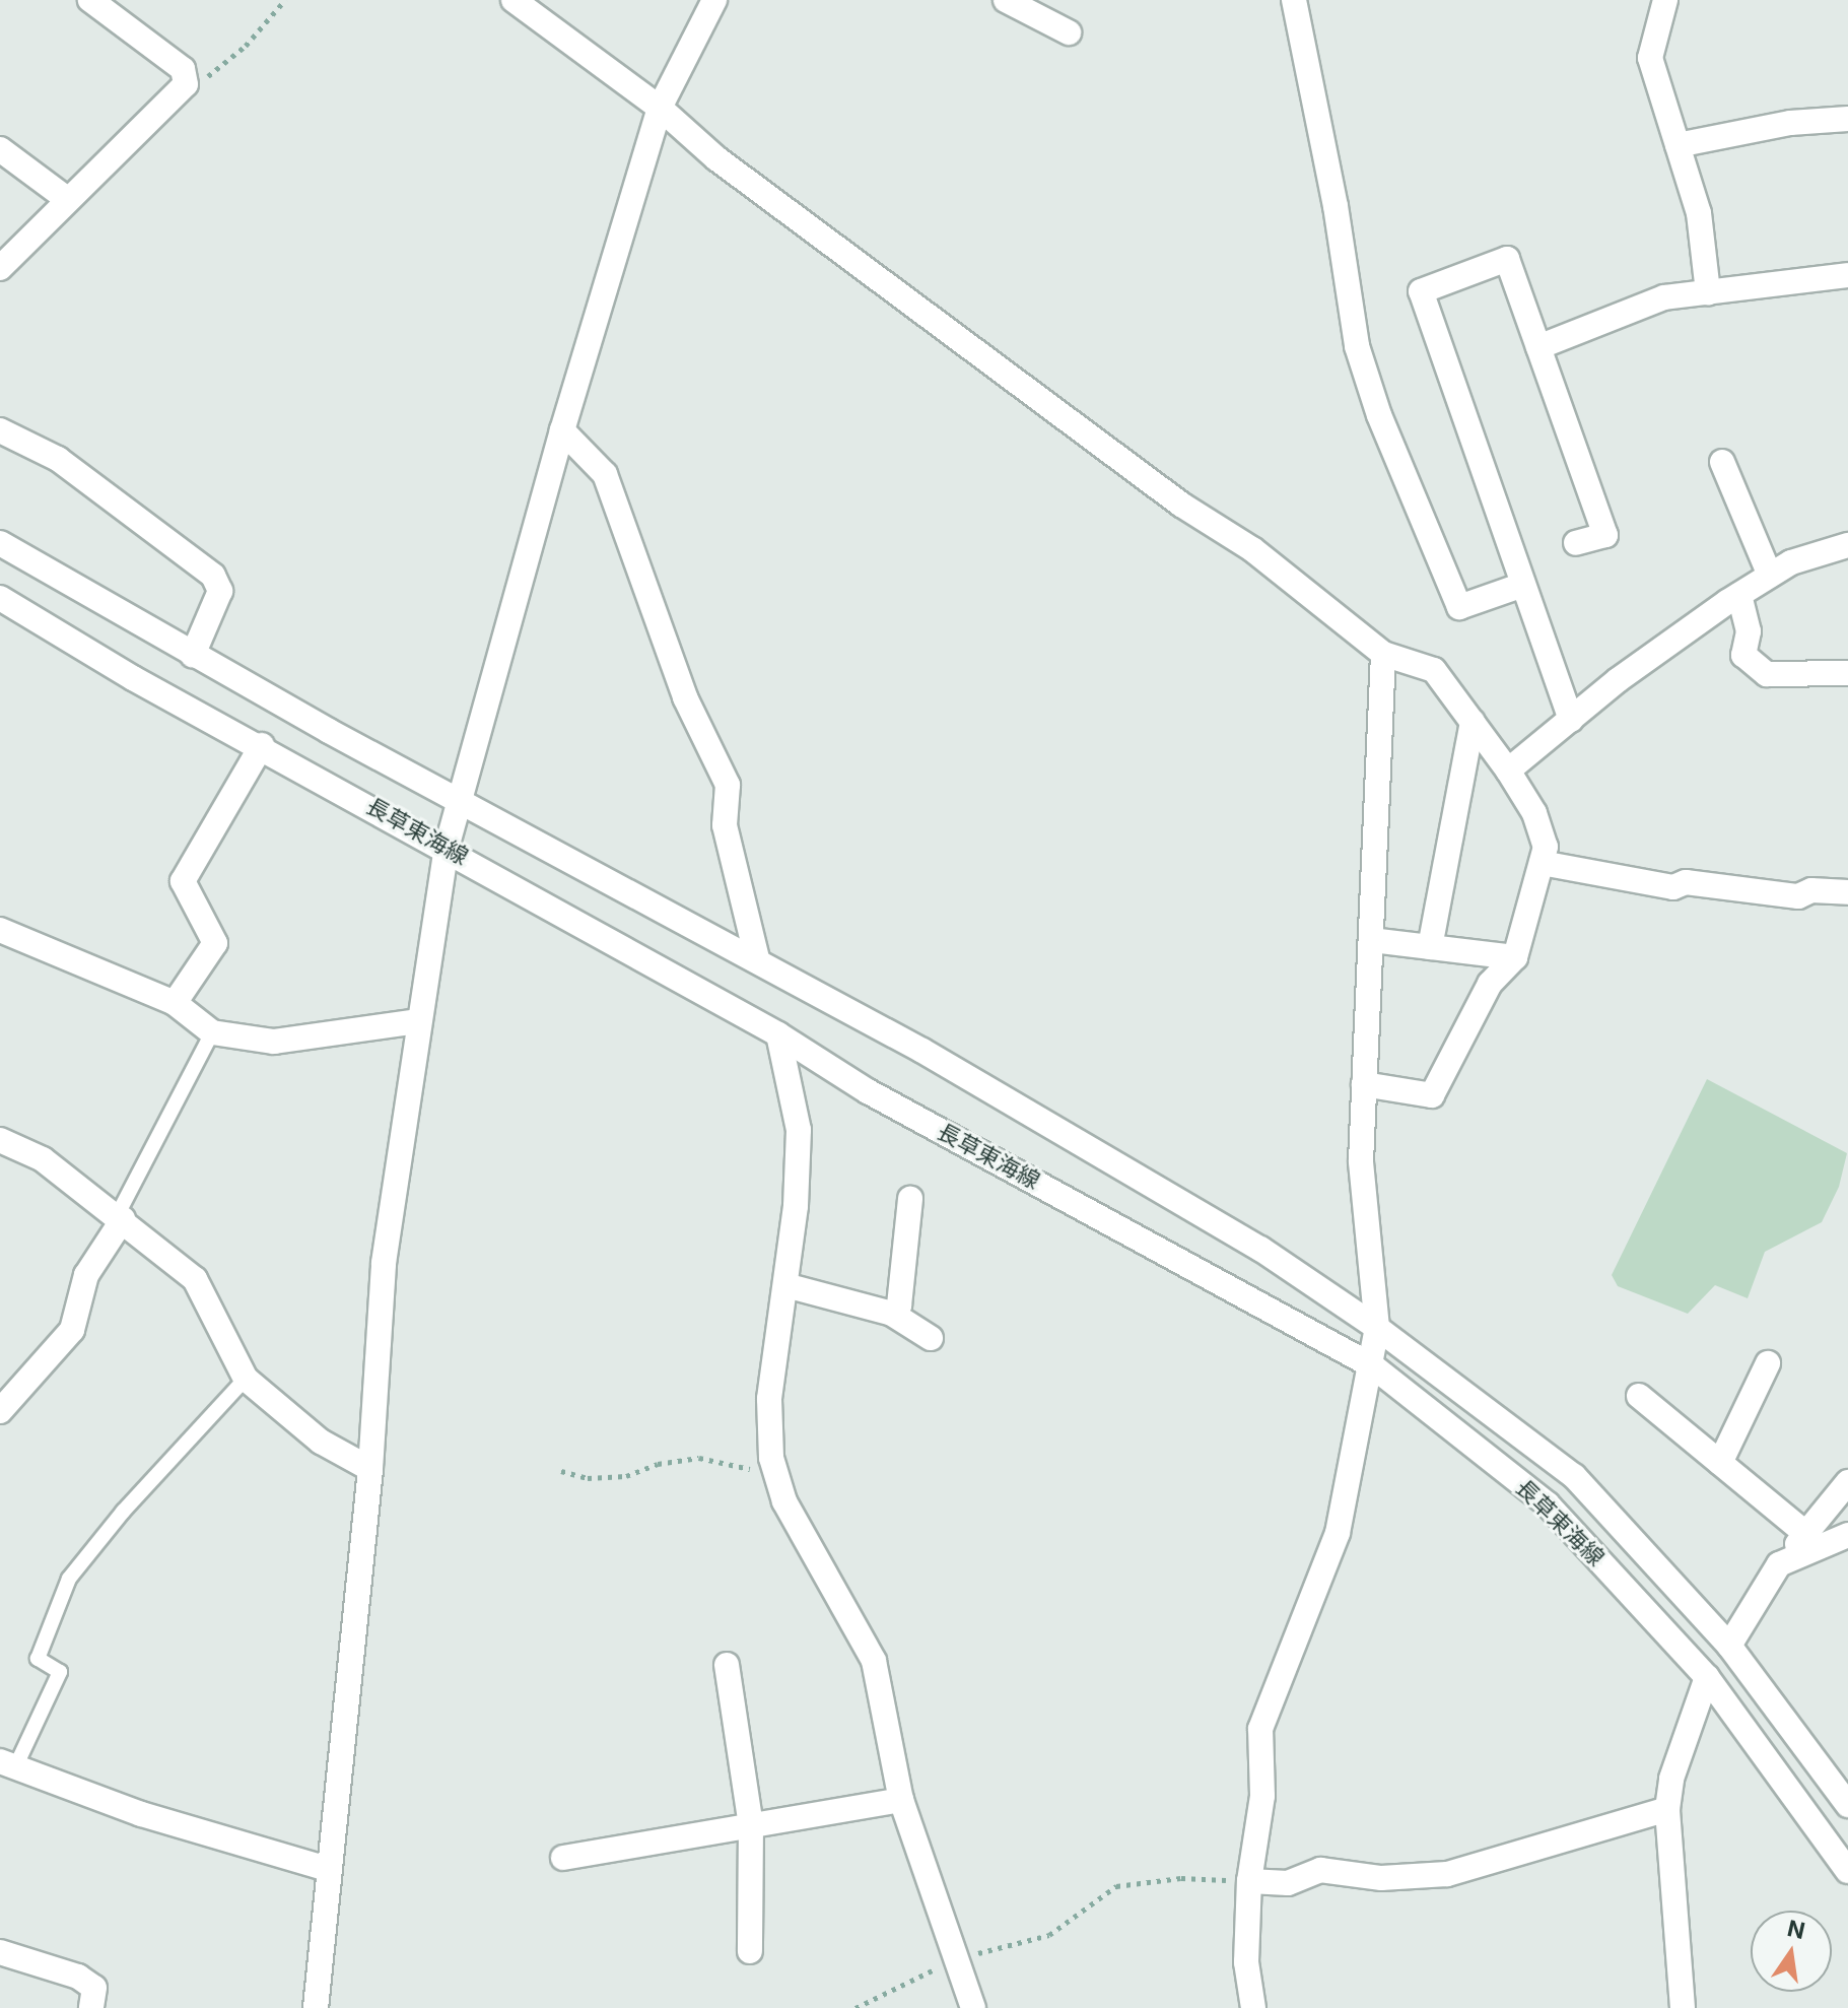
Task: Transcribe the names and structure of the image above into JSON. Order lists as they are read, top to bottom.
{
  "streets": {
    "street": ["長草東海線"]
  },
  "north": "top"
}
